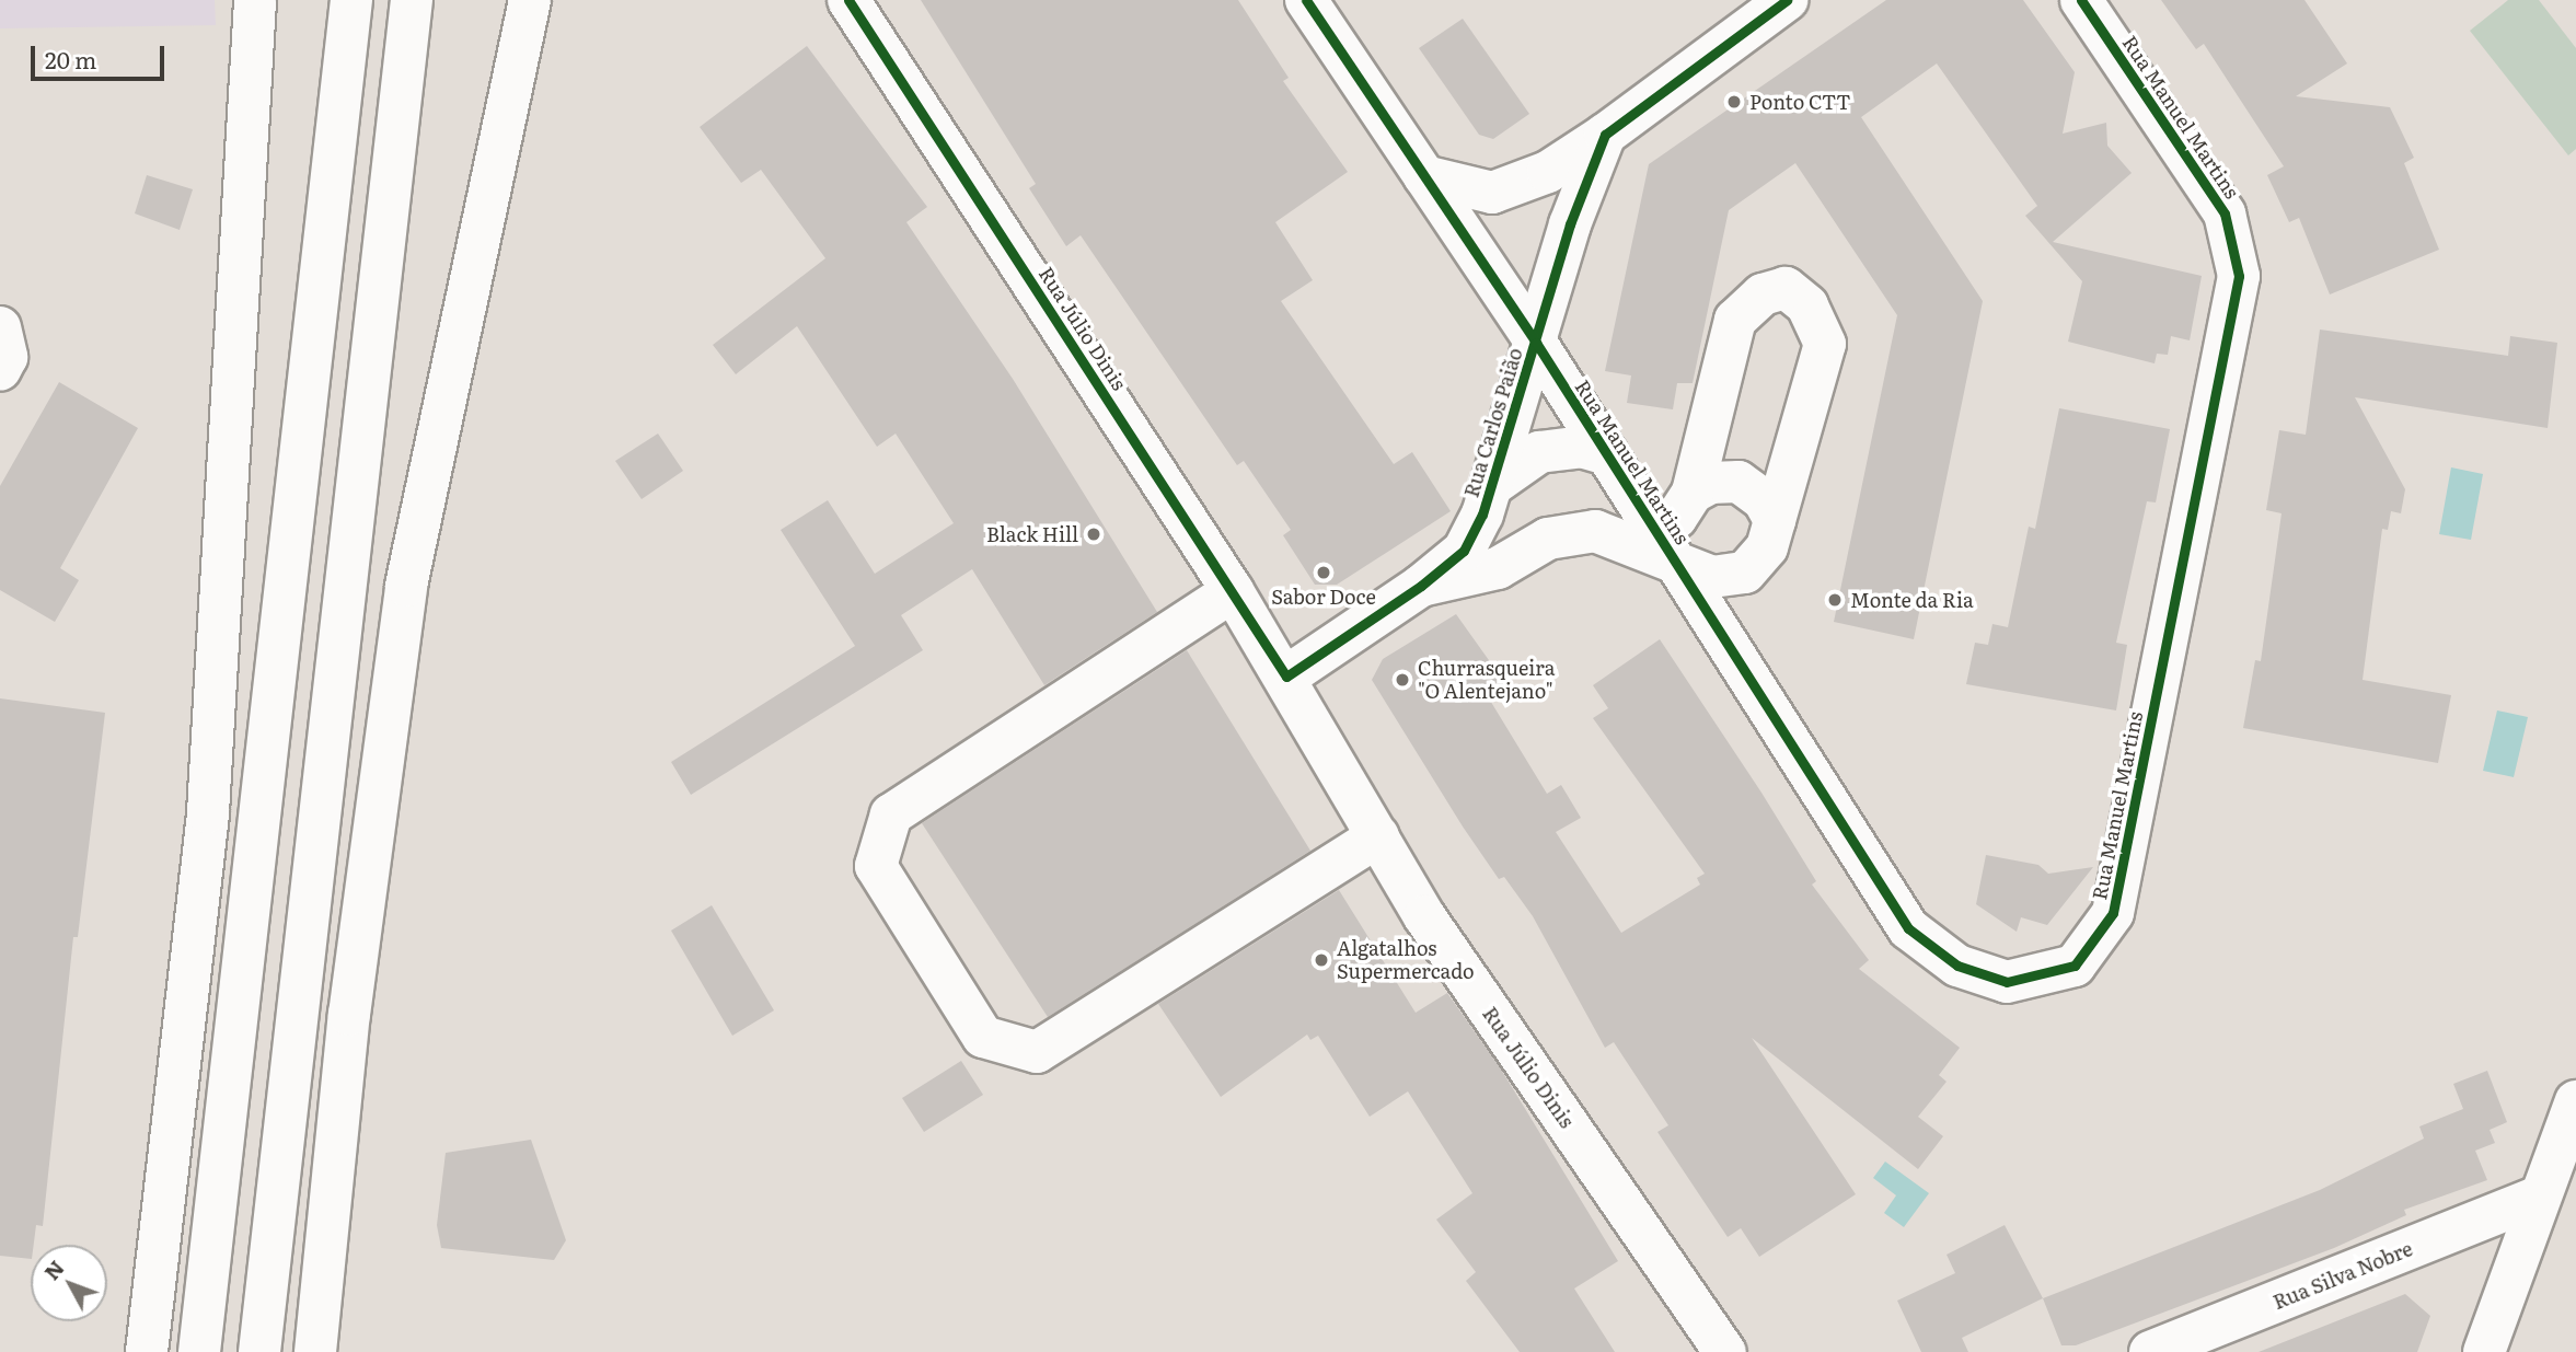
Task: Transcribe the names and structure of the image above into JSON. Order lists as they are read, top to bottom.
{
  "streets": {
    "street": [
      "Rua Manuel Martins",
      "Rua Júlio Dinis",
      "Rua Carlos Paião",
      "Rua Silva Nobre"
    ]
  },
  "crossings": [
    ["Rua Manuel Martins", "Rua Carlos Paião"],
    ["Rua Júlio Dinis", "Rua Carlos Paião"]
  ],
  "places": [
    "Ponto CTT",
    "Black Hill",
    "Sabor Doce",
    "Monte da Ria",
    "Churrasqueira \"O Alentejano\"",
    "Algatalhos Supermercado"
  ],
  "scale_bar": "20 m",
  "north": "top left"
}
